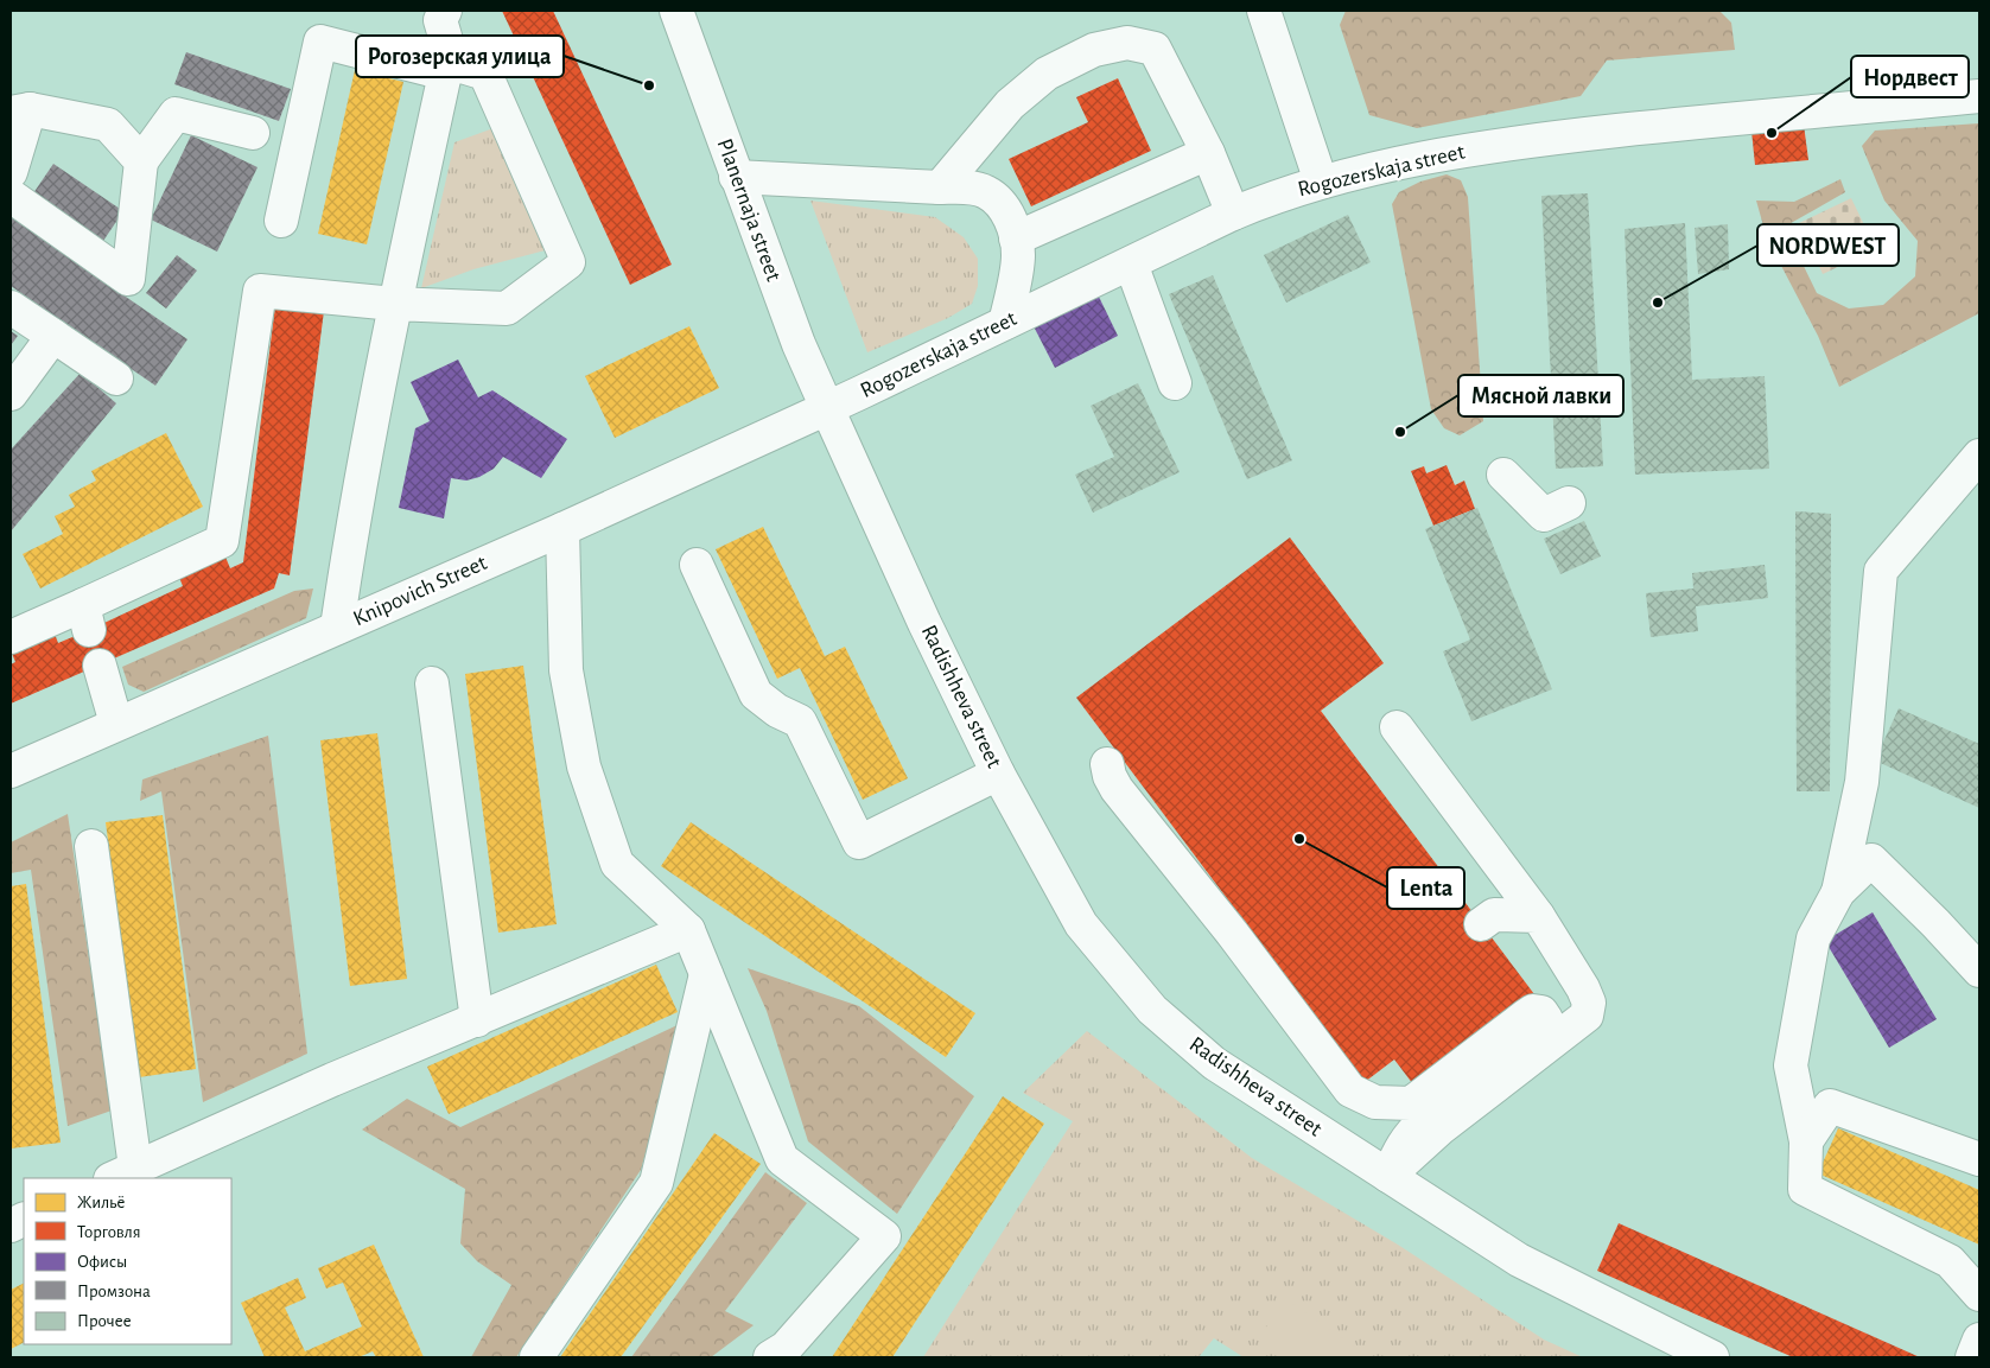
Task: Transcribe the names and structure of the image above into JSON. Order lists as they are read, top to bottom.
{
  "streets": {
    "street": [
      "Rogozerskaja street",
      "Planernaja street",
      "Knipovich Street",
      "Radishheva street"
    ]
  },
  "crossings": [
    ["Rogozerskaja street", "Planernaja street"],
    ["Rogozerskaja street", "Knipovich Street"],
    ["Rogozerskaja street", "Radishheva street"],
    ["Planernaja street", "Knipovich Street"],
    ["Planernaja street", "Radishheva street"],
    ["Knipovich Street", "Radishheva street"]
  ],
  "places": [
    "Рогозерская улица",
    "Нордвест",
    "NORDWEST",
    "Мясной лавки",
    "Lenta"
  ],
  "legend": [
    "Жильё",
    "Торговля",
    "Офисы",
    "Промзона",
    "Прочее"
  ]
}
